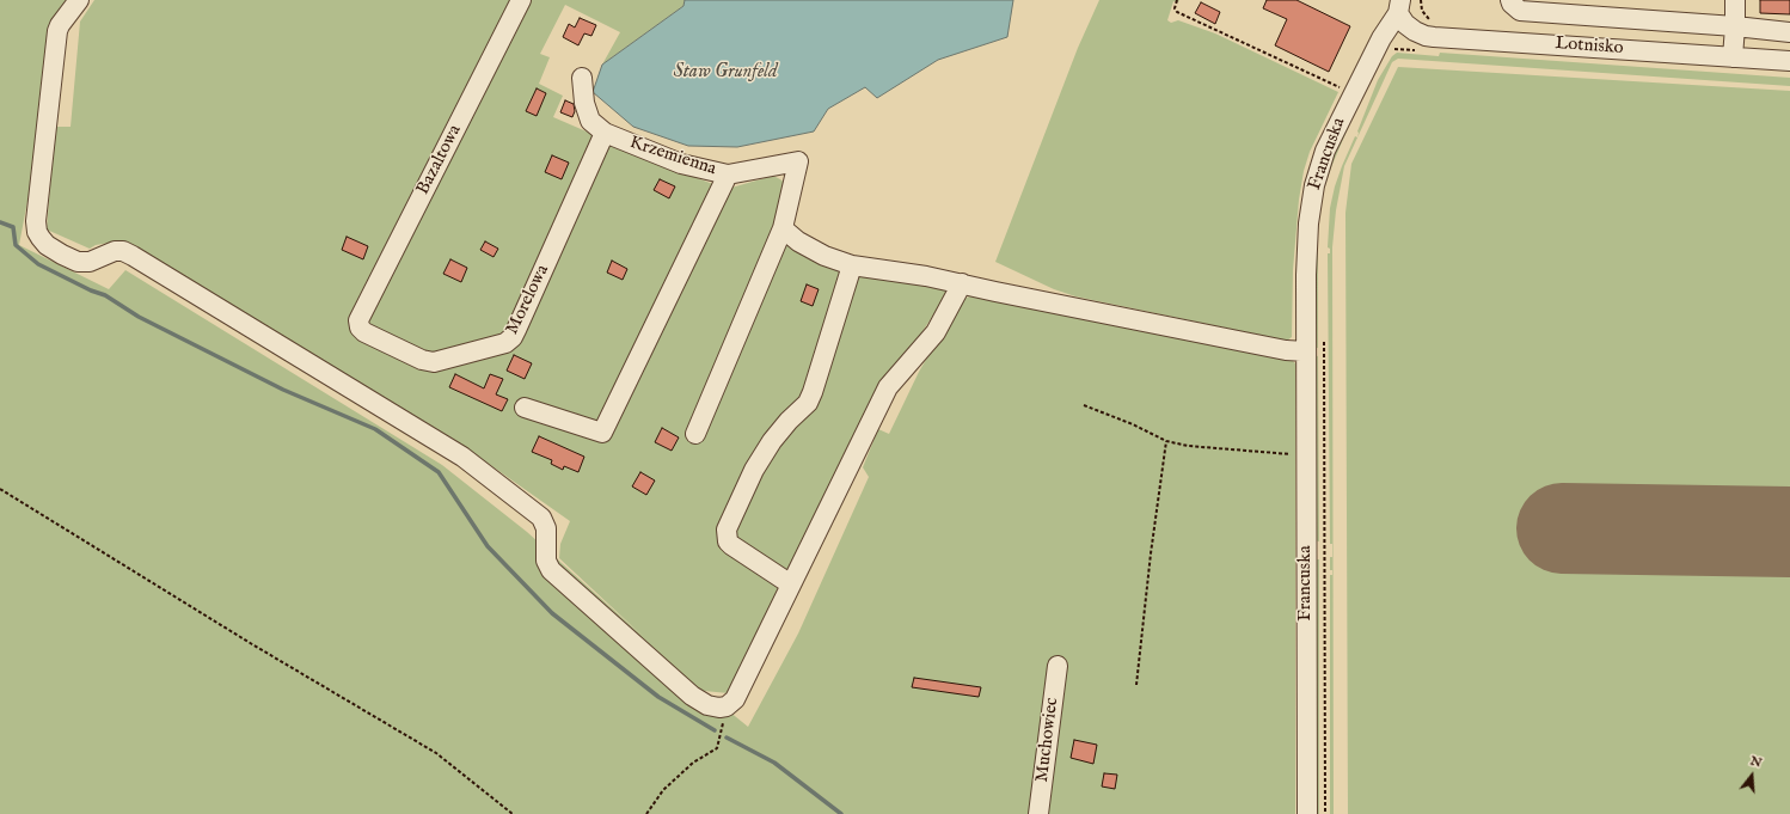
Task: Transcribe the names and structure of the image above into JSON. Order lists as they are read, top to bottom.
{
  "streets": {
    "street": [
      "Lotnisko",
      "Francuska",
      "Krzemienna",
      "Bazaltowa",
      "Morelowa",
      "Muchowiec"
    ]
  },
  "crossings": [
    ["Lotnisko", "Francuska"],
    ["Krzemienna", "Morelowa"],
    ["Bazaltowa", "Morelowa"]
  ],
  "water": ["Staw Grunfeld"],
  "north": "top"
}
